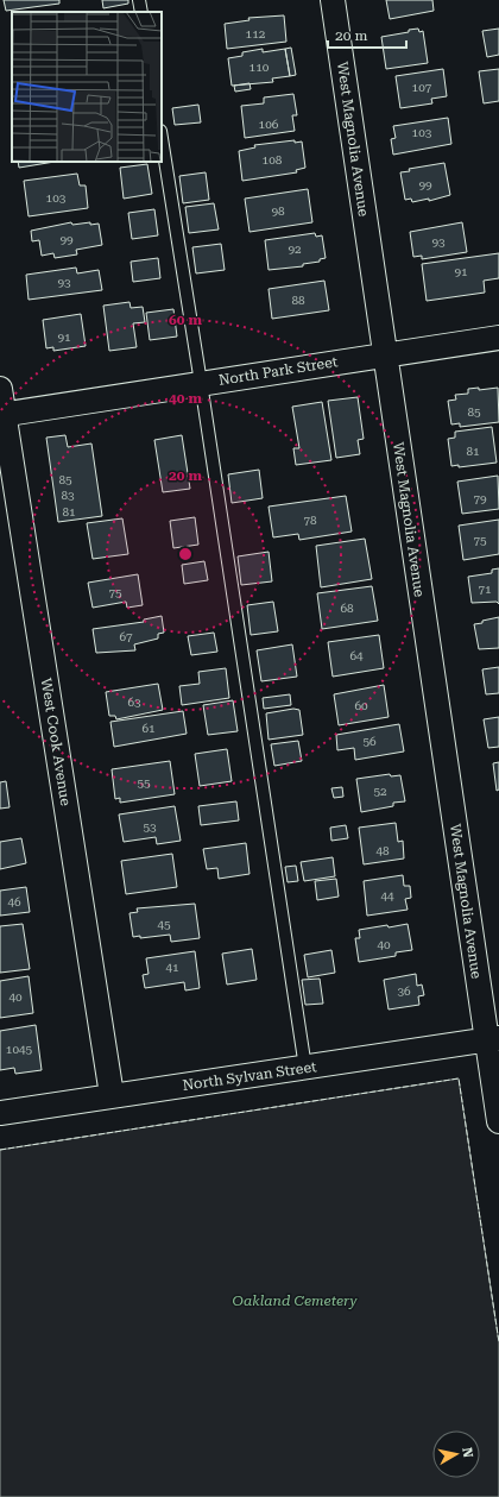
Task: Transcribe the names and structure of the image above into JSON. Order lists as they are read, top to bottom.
{
  "streets": {
    "street": [
      "West Magnolia Avenue",
      "North Park Street",
      "West Cook Avenue",
      "North Sylvan Street"
    ]
  },
  "crossings": [
    ["West Magnolia Avenue", "North Park Street"],
    ["West Magnolia Avenue", "North Sylvan Street"],
    ["North Park Street", "West Cook Avenue"],
    ["West Cook Avenue", "North Sylvan Street"]
  ],
  "parks": ["Oakland Cemetery"],
  "house_numbers": [
    "112",
    "110",
    "107",
    "106",
    "103",
    "108",
    "99",
    "103",
    "98",
    "99",
    "93",
    "92",
    "91",
    "93",
    "88",
    "91",
    "85",
    "81",
    "85",
    "83",
    "79",
    "81",
    "78",
    "75",
    "71",
    "75",
    "68",
    "67",
    "64",
    "63",
    "60",
    "61",
    "56",
    "55",
    "52",
    "53",
    "48",
    "44",
    "46",
    "45",
    "40",
    "41",
    "36",
    "40",
    "1045"
  ],
  "scale_bar": "20 m",
  "north": "right",
  "rings": ["60 m", "40 m", "20 m"]
}
